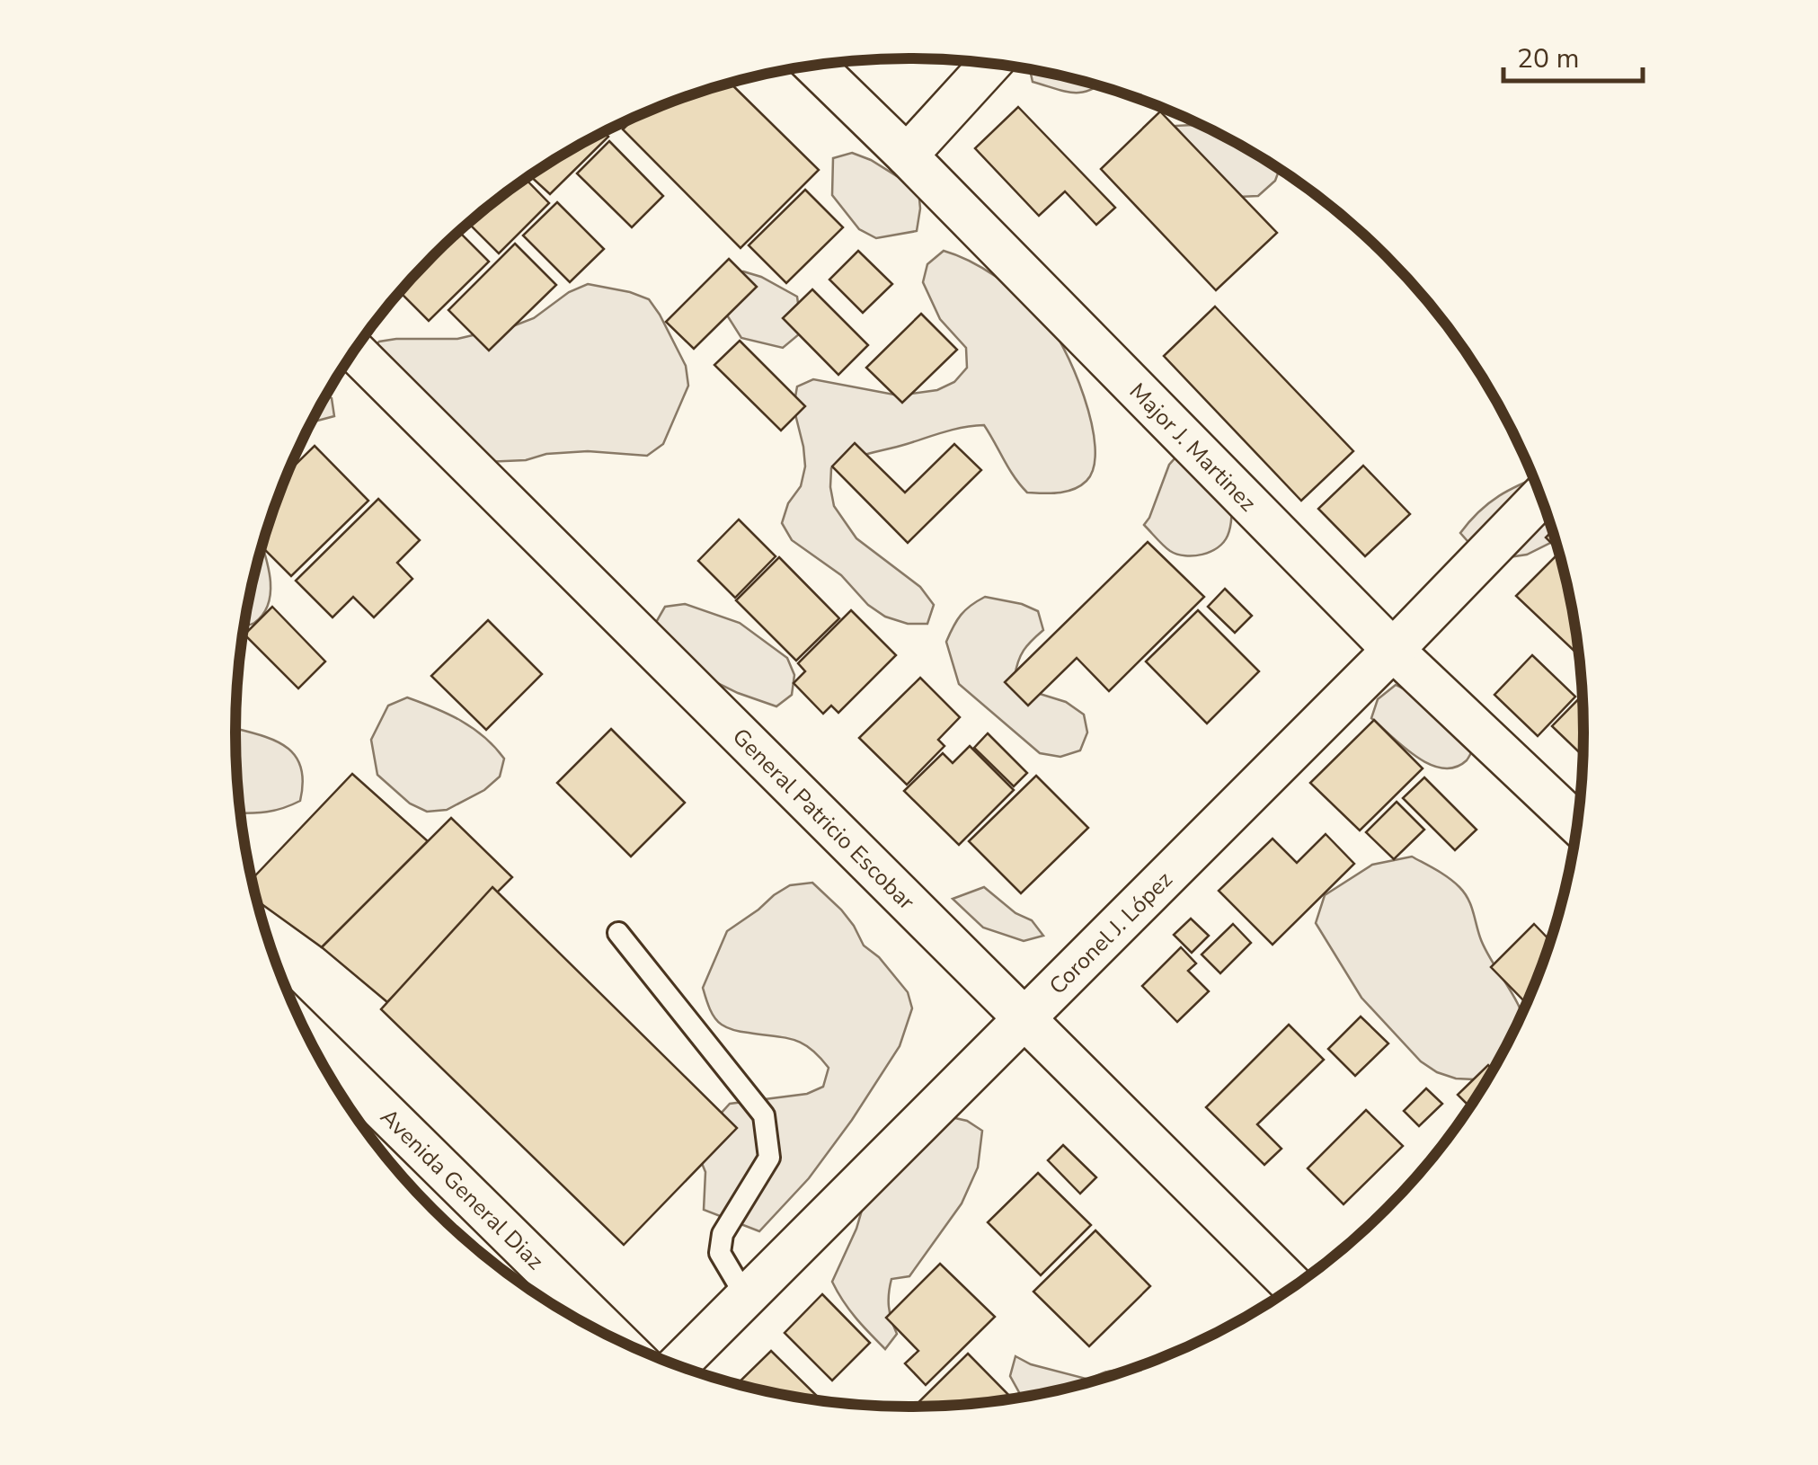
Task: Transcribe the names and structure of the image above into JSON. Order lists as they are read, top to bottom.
{
  "streets": {
    "street": [
      "Major J. Martinez",
      "General Patricio Escobar",
      "Coronel J. López",
      "Avenida General Diaz"
    ]
  },
  "crossings": [
    ["Major J. Martinez", "Coronel J. López"],
    ["General Patricio Escobar", "Coronel J. López"]
  ],
  "scale_bar": "20 m"
}
